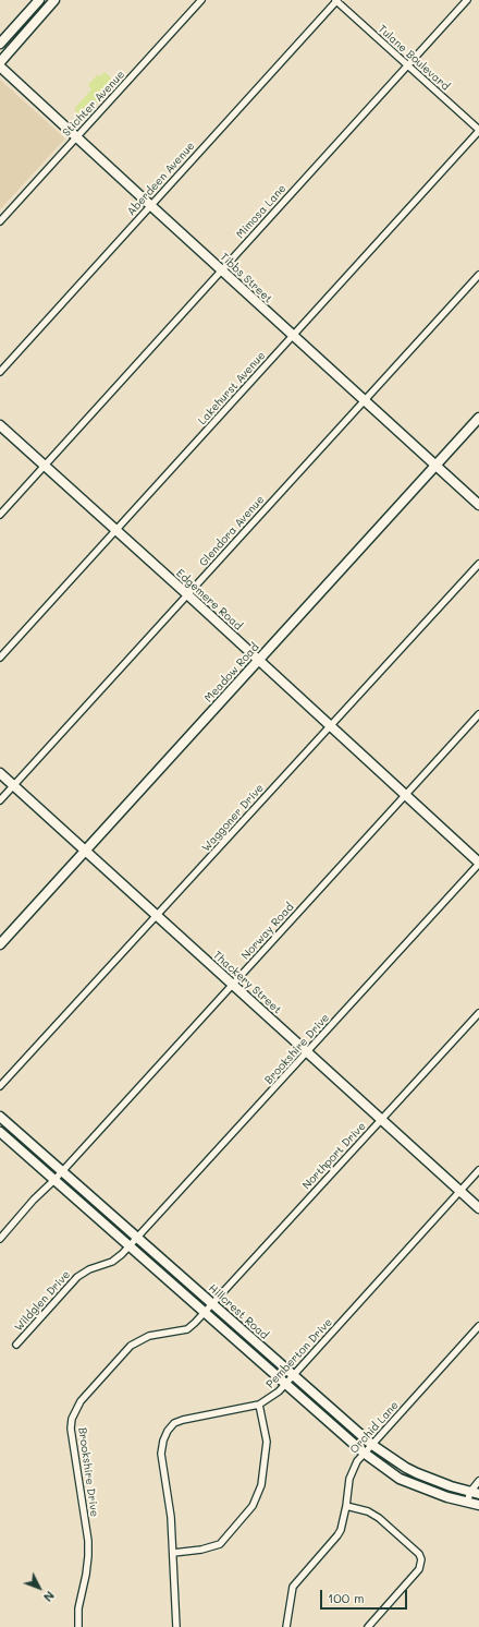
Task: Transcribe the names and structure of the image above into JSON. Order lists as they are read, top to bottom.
{
  "streets": {
    "street": [
      "Tulane Boulevard",
      "Stichter Avenue",
      "Aberdeen Avenue",
      "Mimosa Lane",
      "Tibbs Street",
      "Lakehurst Avenue",
      "Glendora Avenue",
      "Edgemere Road",
      "Meadow Road",
      "Waggoner Drive",
      "Norway Road",
      "Thackery Street",
      "Brookshire Drive",
      "Northport Drive",
      "Wildglen Drive",
      "Hillcrest Road",
      "Pemberton Drive",
      "Orchid Lane"
    ]
  },
  "crossings": [
    ["Tulane Boulevard", "Aberdeen Avenue"],
    ["Tulane Boulevard", "Mimosa Lane"],
    ["Tulane Boulevard", "Lakehurst Avenue"],
    ["Stichter Avenue", "Tibbs Street"],
    ["Aberdeen Avenue", "Tibbs Street"],
    ["Mimosa Lane", "Tibbs Street"],
    ["Mimosa Lane", "Edgemere Road"],
    ["Tibbs Street", "Lakehurst Avenue"],
    ["Tibbs Street", "Glendora Avenue"],
    ["Tibbs Street", "Meadow Road"],
    ["Lakehurst Avenue", "Edgemere Road"],
    ["Glendora Avenue", "Edgemere Road"],
    ["Glendora Avenue", "Thackery Street"],
    ["Edgemere Road", "Meadow Road"],
    ["Edgemere Road", "Waggoner Drive"],
    ["Edgemere Road", "Norway Road"],
    ["Edgemere Road", "Brookshire Drive"],
    ["Meadow Road", "Thackery Street"],
    ["Waggoner Drive", "Thackery Street"],
    ["Norway Road", "Thackery Street"],
    ["Norway Road", "Hillcrest Road"],
    ["Thackery Street", "Brookshire Drive"],
    ["Thackery Street", "Northport Drive"],
    ["Thackery Street", "Pemberton Drive"],
    ["Brookshire Drive", "Northport Drive"],
    ["Brookshire Drive", "Wildglen Drive"],
    ["Brookshire Drive", "Hillcrest Road"],
    ["Northport Drive", "Hillcrest Road"],
    ["Wildglen Drive", "Hillcrest Road"],
    ["Hillcrest Road", "Pemberton Drive"],
    ["Hillcrest Road", "Orchid Lane"]
  ],
  "scale_bar": "100 m",
  "north": "bottom right"
}
